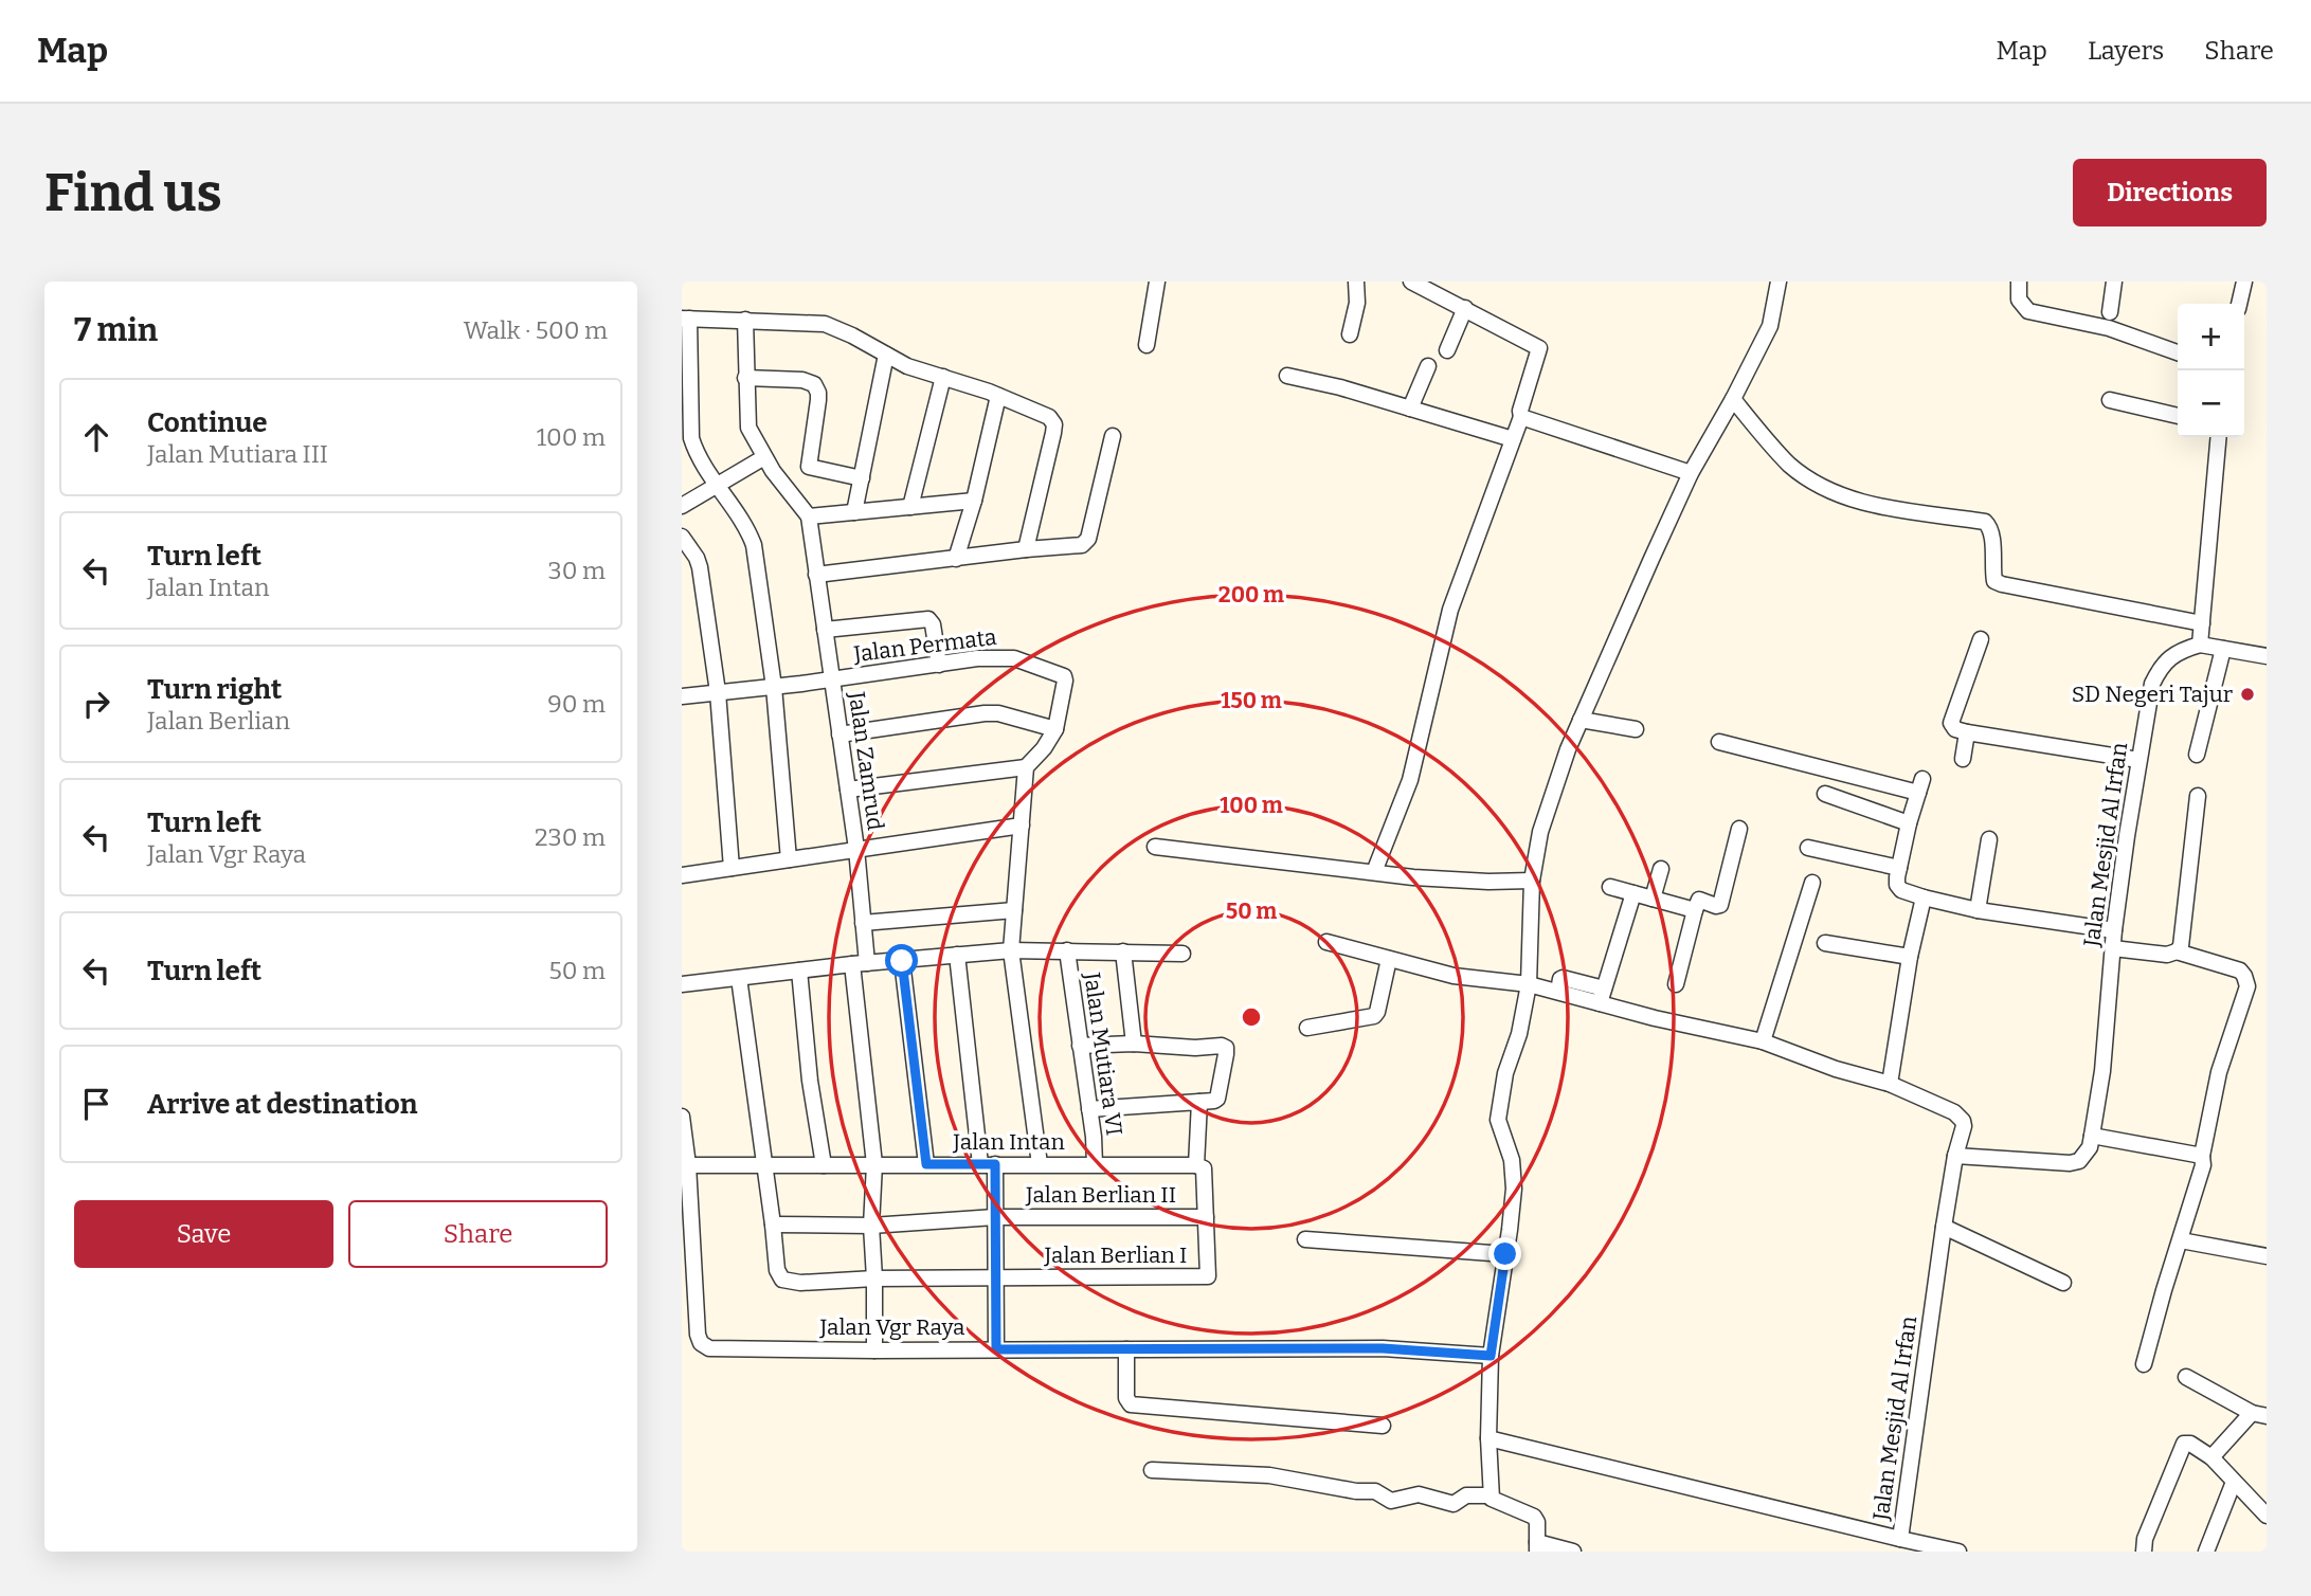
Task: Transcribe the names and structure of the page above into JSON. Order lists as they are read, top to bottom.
{
  "streets": {
    "street": [
      "Jalan Permata",
      "Jalan Zamrud",
      "Jalan Mesjid Al Irfan",
      "Jalan Mutiara VI",
      "Jalan Intan",
      "Jalan Berlian II",
      "Jalan Berlian I",
      "Jalan Vgr Raya"
    ]
  },
  "crossings": [
    ["Jalan Permata", "Jalan Zamrud"],
    ["Jalan Zamrud", "Jalan Intan"],
    ["Jalan Zamrud", "Jalan Berlian II"],
    ["Jalan Zamrud", "Jalan Vgr Raya"],
    ["Jalan Mutiara VI", "Jalan Intan"],
    ["Jalan Intan", "Jalan Berlian I"],
    ["Jalan Intan", "Jalan Vgr Raya"],
    ["Jalan Berlian II", "Jalan Berlian I"]
  ],
  "places": ["SD Negeri Tajur"],
  "page": {
    "header": "Map",
    "nav": ["Map", "Layers", "Share"],
    "buttons": [
      "Directions",
      ["Save", "Share"]
    ],
    "title": "Find us",
    "heading": ["7 min", "Walk · 500 m"],
    "map_buttons": ["+", "−"],
    "list": [
      ["Continue", "Jalan Mutiara III", "100 m"],
      ["Turn left", "Jalan Intan", "30 m"],
      ["Turn right", "Jalan Berlian", "90 m"],
      ["Turn left", "Jalan Vgr Raya", "230 m"],
      ["Turn left", "50 m"],
      "Arrive at destination"
    ]
  },
  "rings": [
    "200 m",
    "150 m",
    "100 m",
    "50 m"
  ]
}
